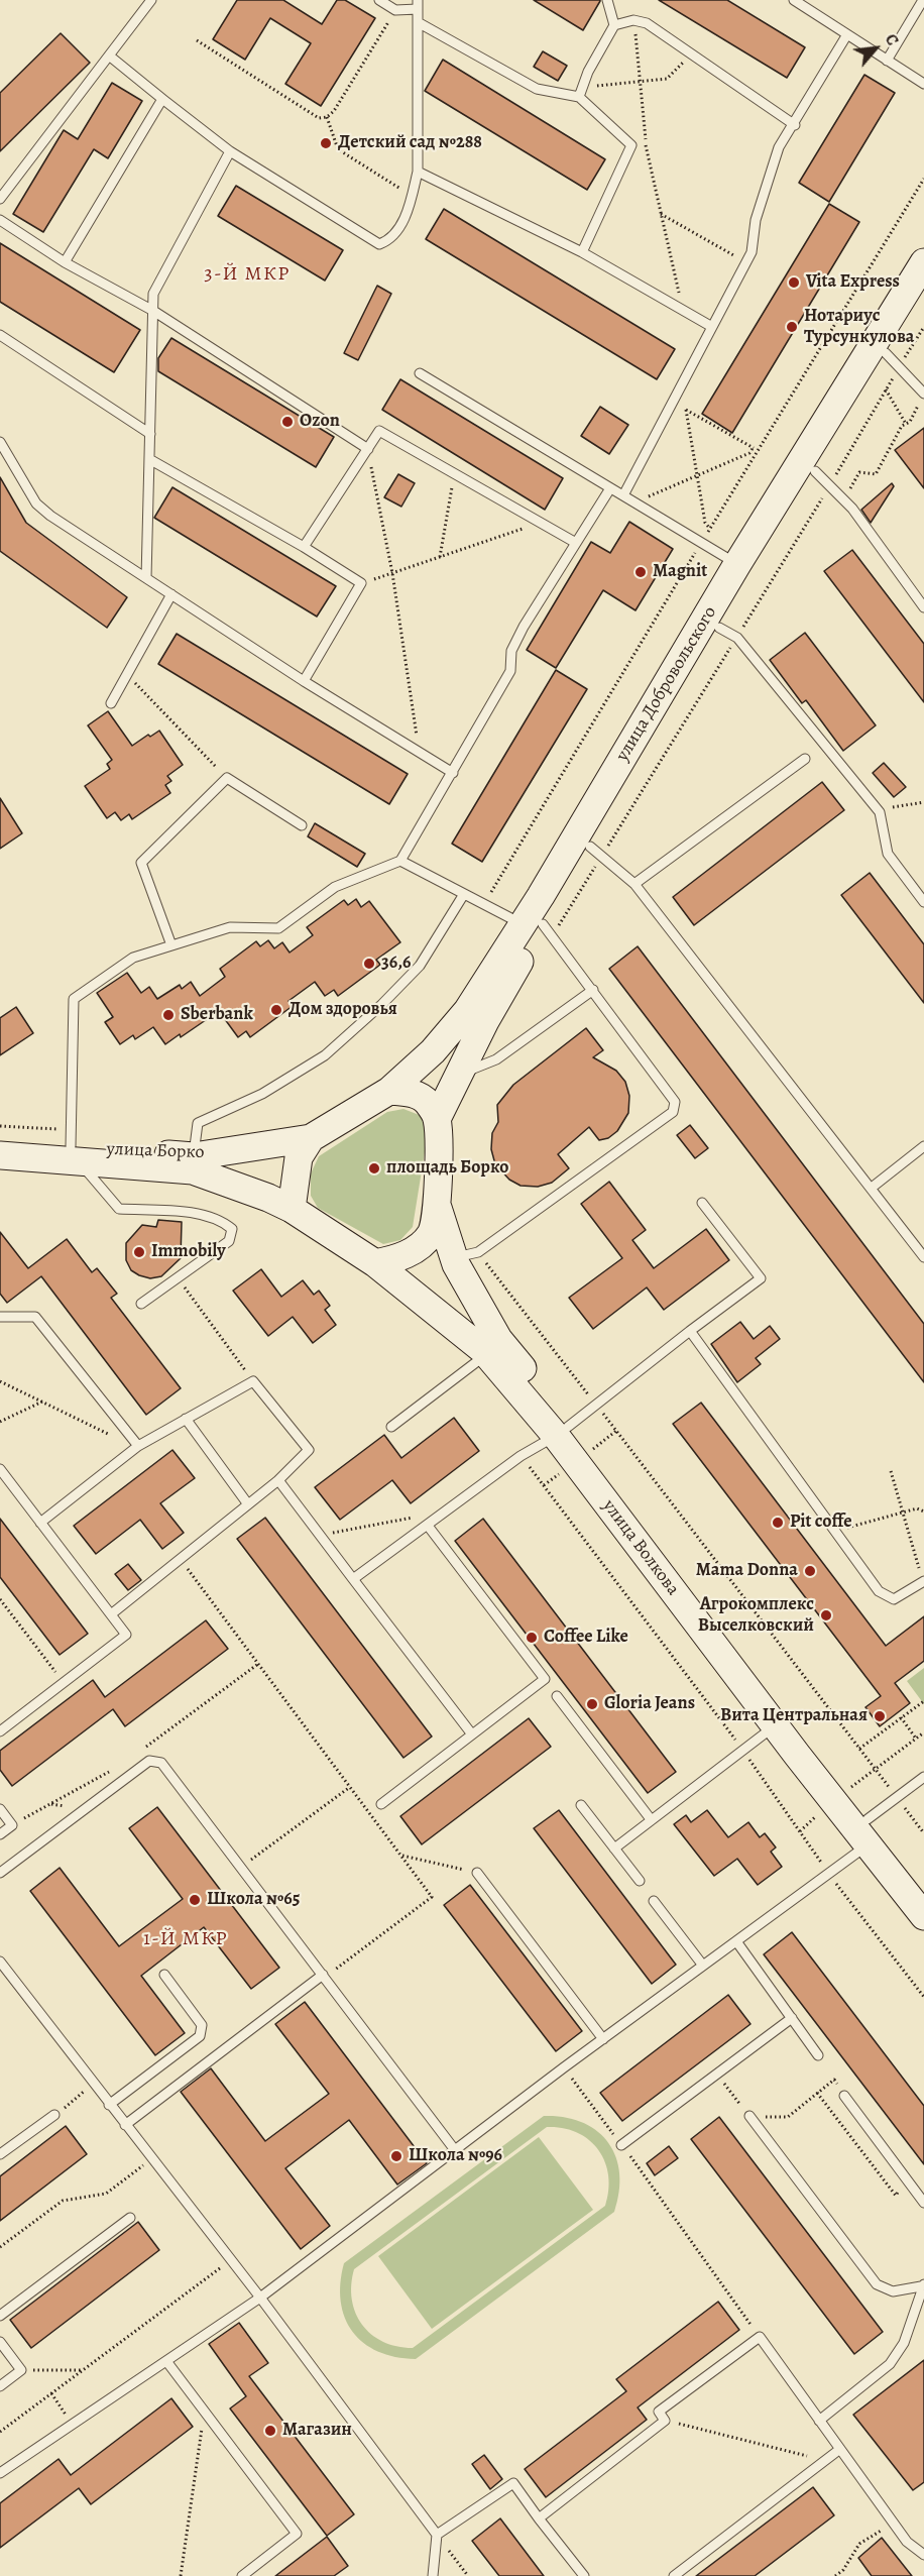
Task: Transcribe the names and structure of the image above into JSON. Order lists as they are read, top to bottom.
{
  "streets": {
    "main road": ["улица Добровольского", "улица Борко", "улица Волкова"]
  },
  "crossings": [
    ["улица Добровольского", "улица Борко"],
    ["улица Добровольского", "улица Волкова"],
    ["улица Борко", "улица Волкова"]
  ],
  "districts": ["3-Й МКР", "1-Й МКР"],
  "places": [
    "Детский сад №288",
    "Vita Express",
    "Нотариус Турсункулова",
    "Ozon",
    "Magnit",
    "36,6",
    "Дом здоровья",
    "Sberbank",
    "площадь Борко",
    "Immobily",
    "Pit coffe",
    "Mama Donna",
    "Агрокомплекс Выселковский",
    "Coffee Like",
    "Gloria Jeans",
    "Вита Центральная",
    "Школа №65",
    "Школа №96",
    "Магазин"
  ],
  "north": "top right"
}
